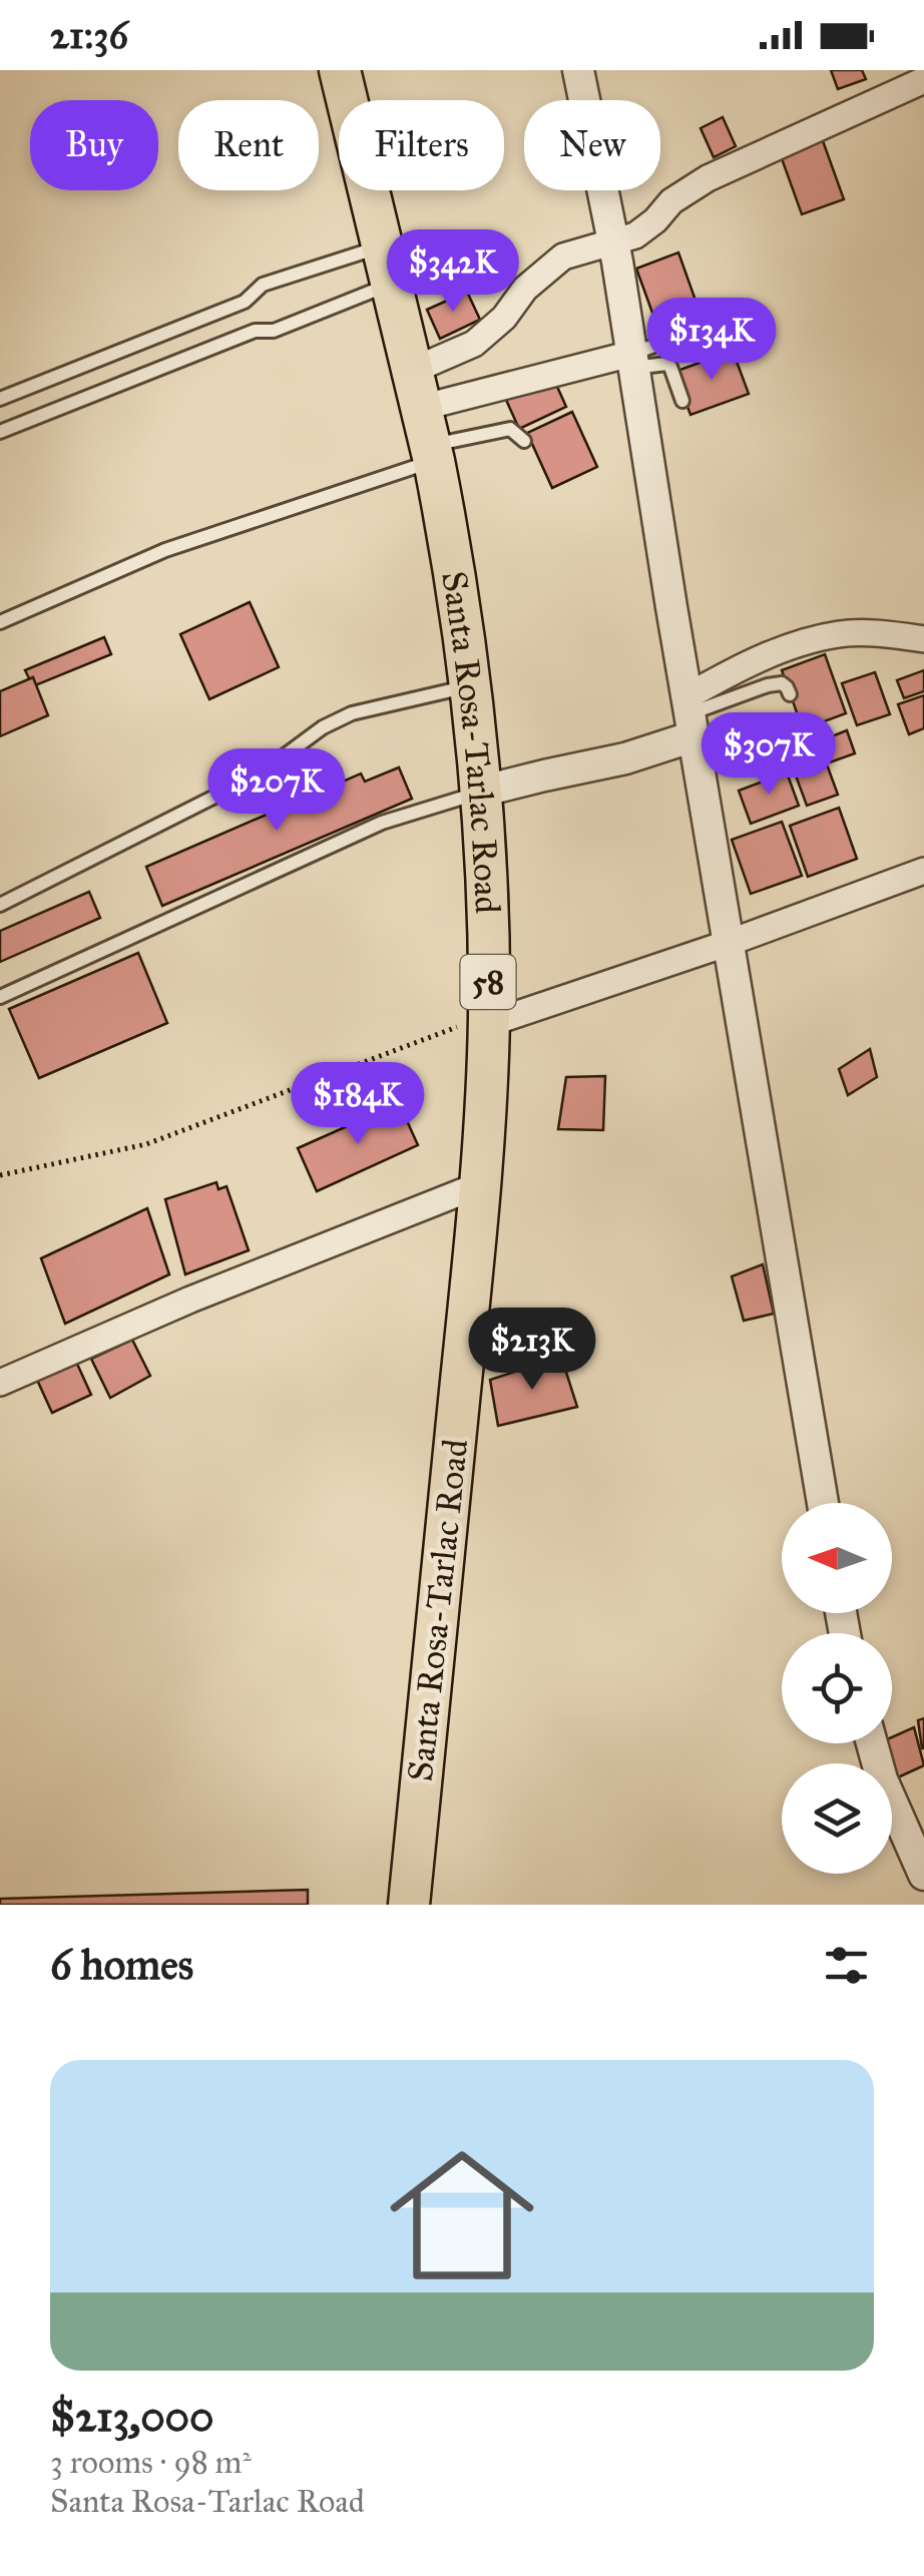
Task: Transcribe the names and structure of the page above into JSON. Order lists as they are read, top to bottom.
{
  "streets": {
    "highway": ["Santa Rosa-Tarlac Road", "58"]
  },
  "north": "left",
  "page": {
    "status": "21:36",
    "chip": [
      "Buy",
      "Rent",
      "Filters",
      "New"
    ],
    "price": [
      "$342K",
      "$134K",
      "$307K",
      "$207K",
      "$184K",
      "$213K"
    ],
    "heading": "6 homes",
    "list": [
      {
        "name": "$213,000",
        "note": "3 rooms · 98 m² · Santa Rosa-Tarlac Road"
      }
    ]
  }
}
